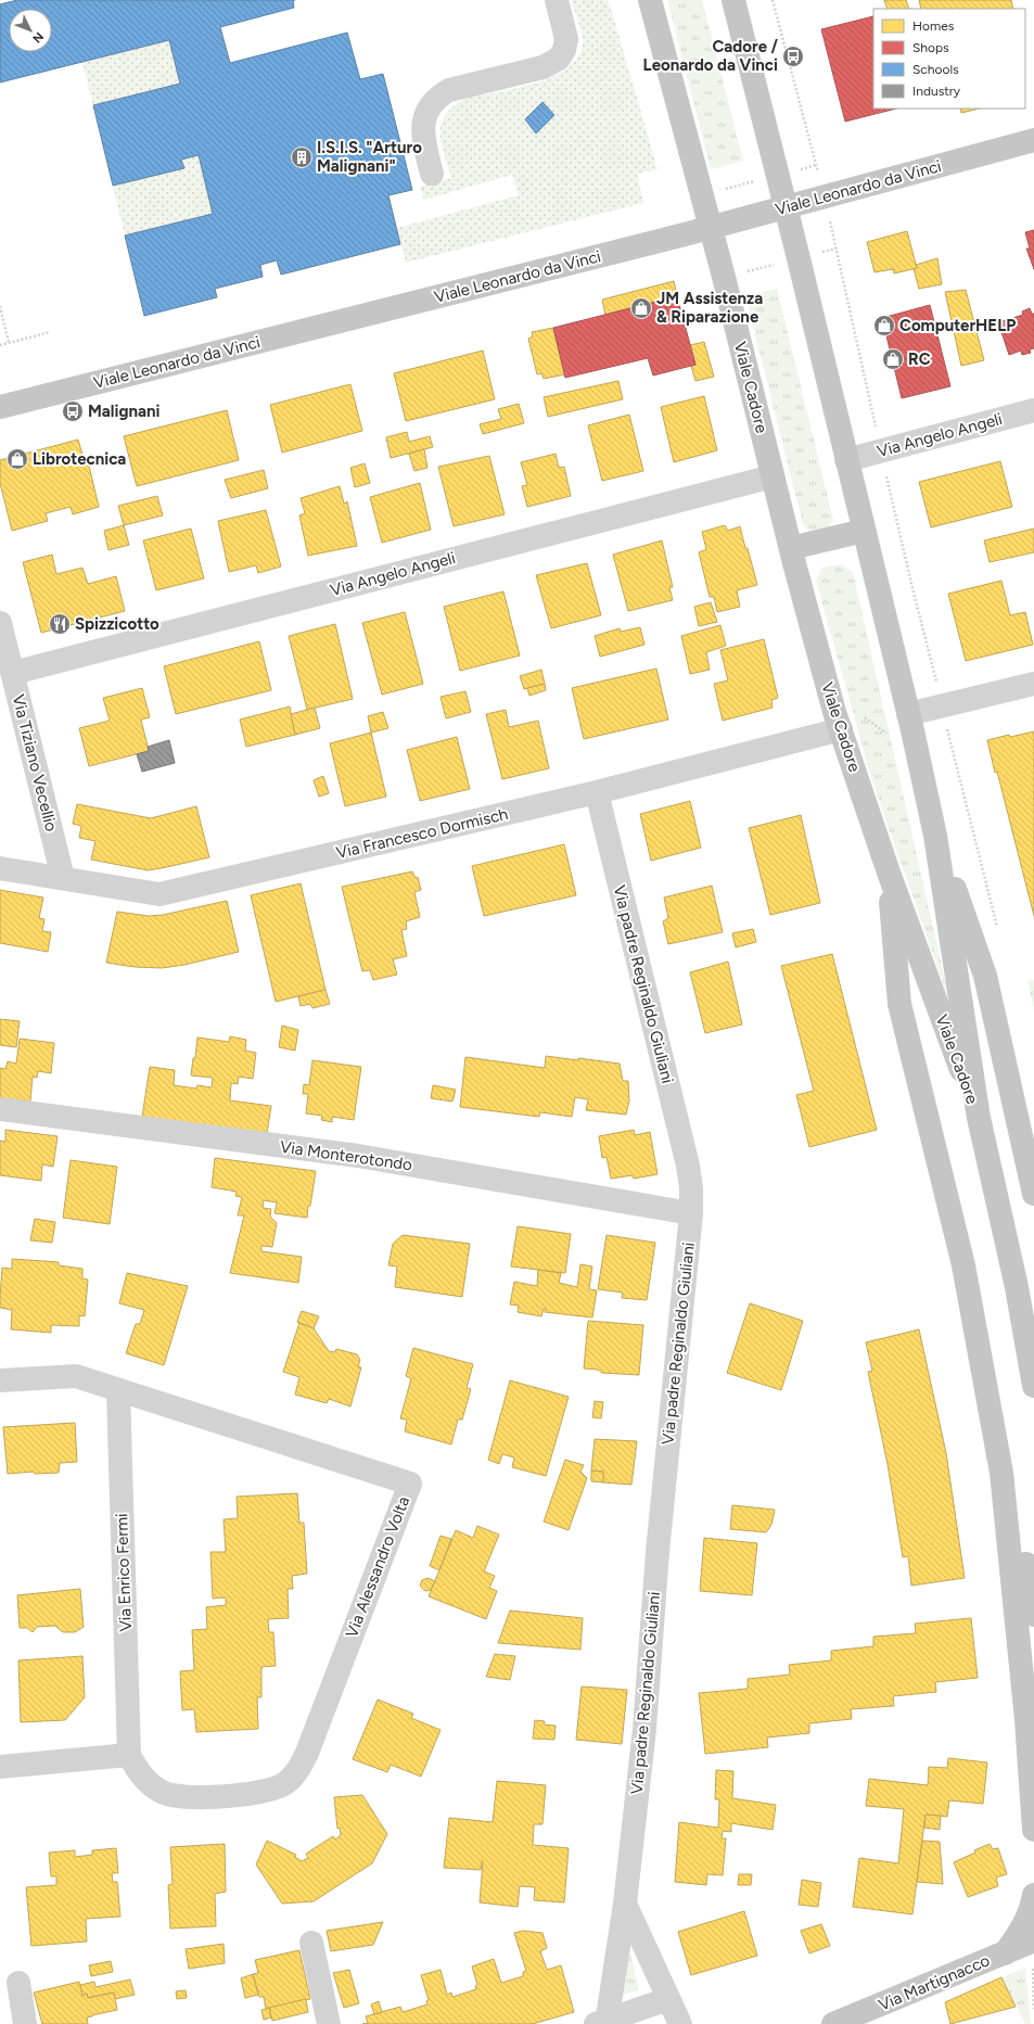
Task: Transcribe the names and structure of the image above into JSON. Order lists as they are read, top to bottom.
{
  "streets": {
    "main road": ["Viale Leonardo da Vinci", "Viale Cadore", "Via Martignacco"],
    "street": [
      "Via Angelo Angeli",
      "Via Tiziano Vecellio",
      "Via Francesco Dormisch",
      "Via padre Reginaldo Giuliani",
      "Via Monterotondo",
      "Via Alessandro Volta",
      "Via Enrico Fermi"
    ]
  },
  "crossings": [
    ["Viale Leonardo da Vinci", "Viale Cadore"],
    ["Viale Cadore", "Via Angelo Angeli"],
    ["Viale Cadore", "Via Francesco Dormisch"],
    ["Via Angelo Angeli", "Via Tiziano Vecellio"],
    ["Via Tiziano Vecellio", "Via Francesco Dormisch"],
    ["Via Francesco Dormisch", "Via padre Reginaldo Giuliani"],
    ["Via padre Reginaldo Giuliani", "Via Monterotondo"],
    ["Via Alessandro Volta", "Via Enrico Fermi"]
  ],
  "places": {
    "bus stop": ["Cadore / Leonardo da Vinci", "Malignani"],
    "building": ["I.S.I.S. \"Arturo Malignani\""],
    "shop": [
      "JM Assistenza & Riparazione",
      "ComputerHELP",
      "RC",
      "Librotecnica"
    ],
    "restaurant": ["Spizzicotto"]
  },
  "legend": [
    "Homes",
    "Shops",
    "Schools",
    "Industry"
  ],
  "north": "bottom right"
}
